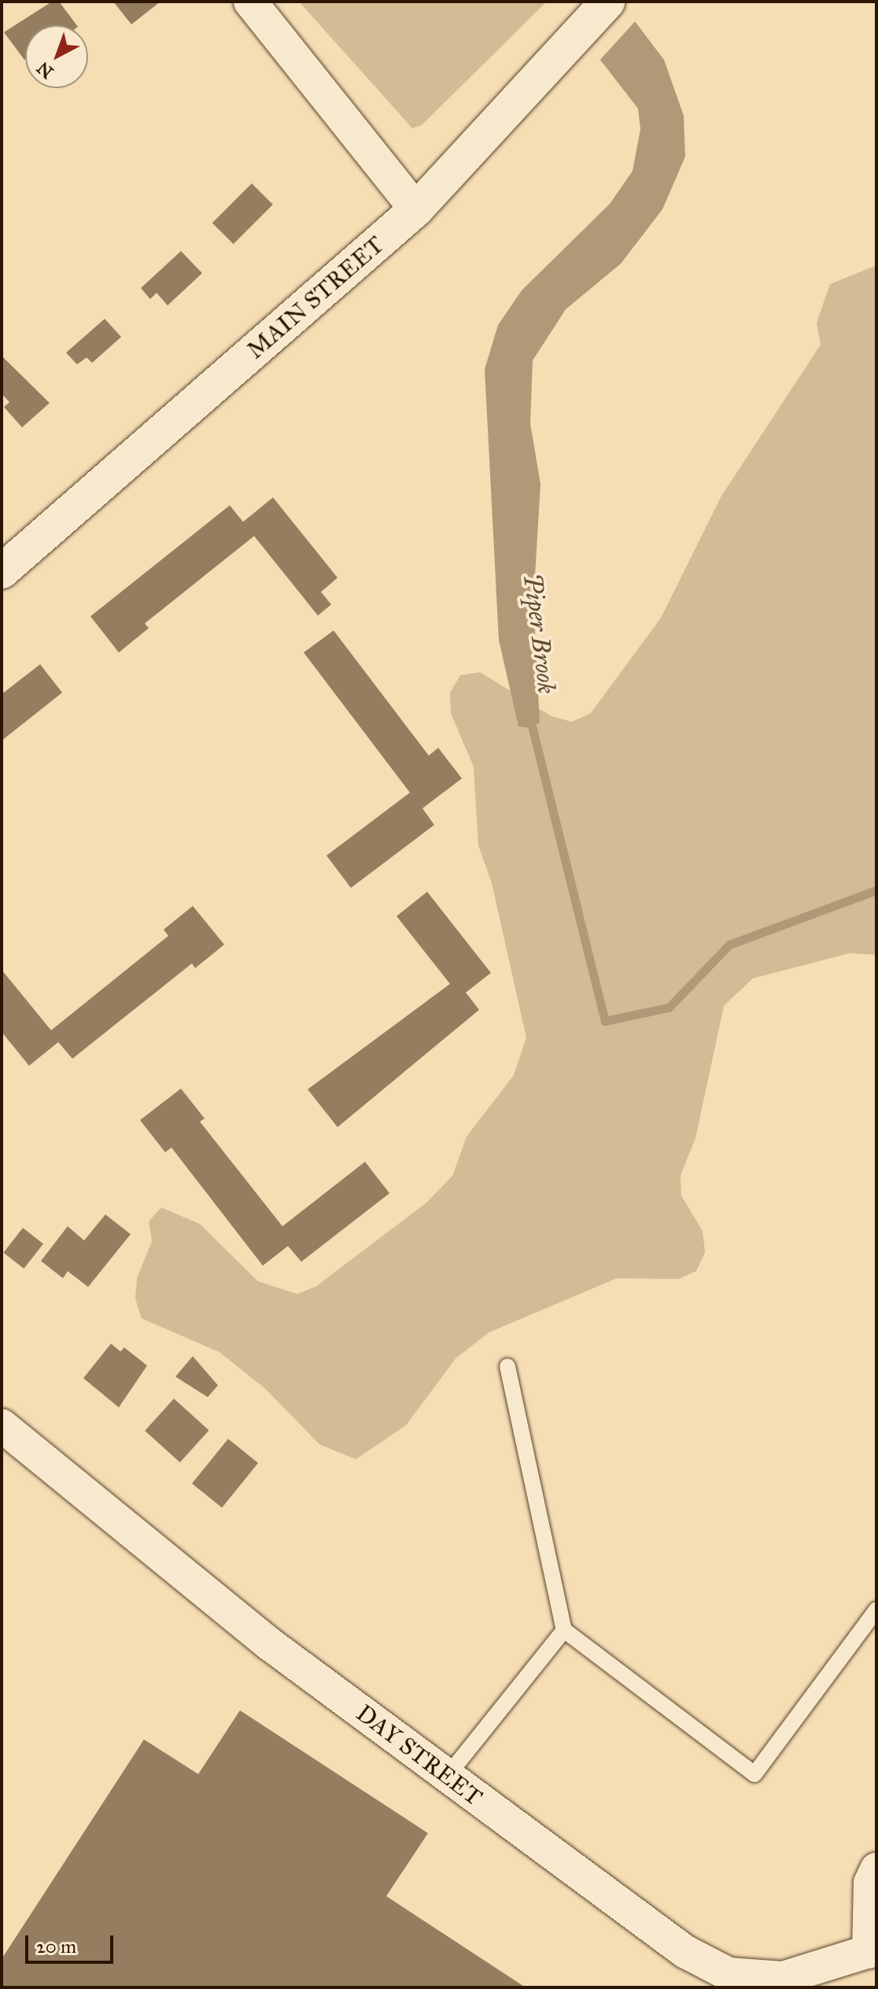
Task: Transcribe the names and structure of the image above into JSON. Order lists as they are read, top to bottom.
{
  "streets": {
    "street": ["MAIN STREET", "DAY STREET"]
  },
  "water": ["Piper Brook"],
  "scale_bar": "20 m",
  "north": "bottom left"
}
